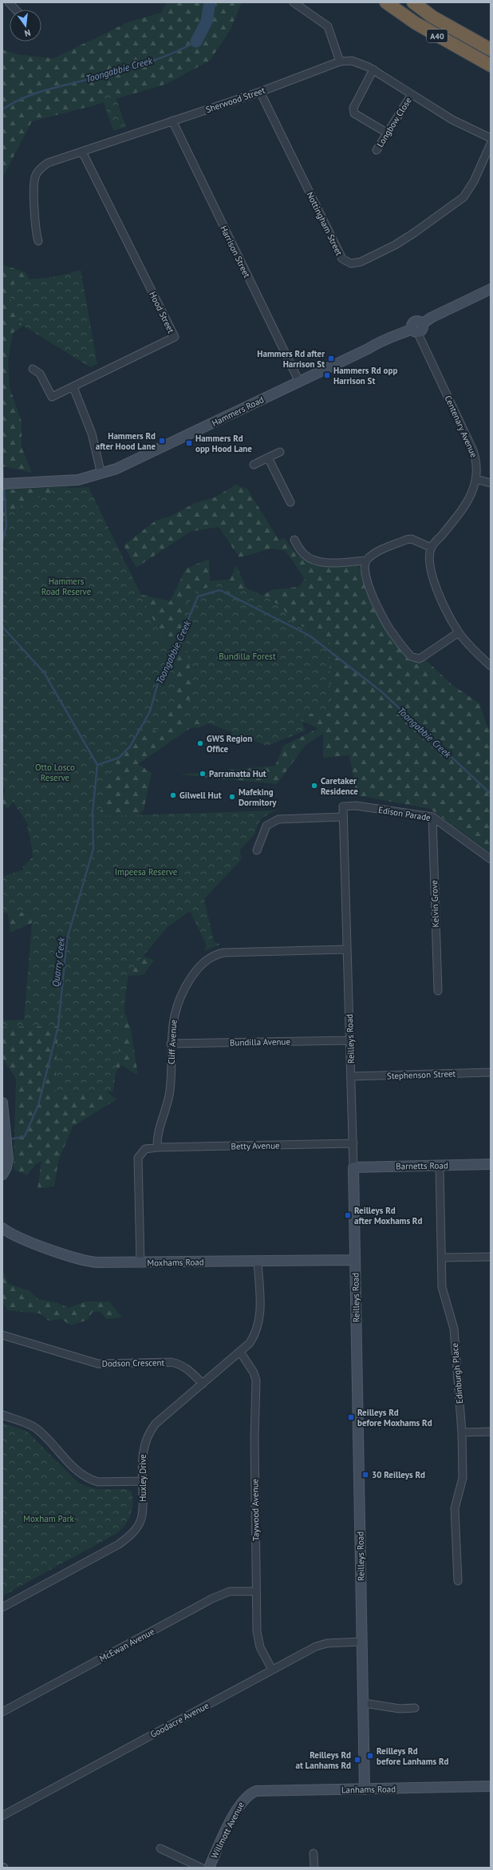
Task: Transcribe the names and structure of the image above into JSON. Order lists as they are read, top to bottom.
{
  "streets": {
    "highway": ["A40"],
    "street": [
      "Sherwood Street",
      "Longbow Close",
      "Nottingham Street",
      "Harrison Street",
      "Hood Street",
      "Hammers Road",
      "Centenary Avenue",
      "Edison Parade",
      "Kelvin Grove",
      "Reilleys Road",
      "Cliff Avenue",
      "Bundilla Avenue",
      "Stephenson Street",
      "Betty Avenue",
      "Barnetts Road",
      "Moxhams Road",
      "Dodson Crescent",
      "Edinburgh Place",
      "Huxley Drive",
      "Taywood Avenue",
      "McEwan Avenue",
      "Goodacre Avenue",
      "Lanhams Road",
      "Willmott Avenue"
    ]
  },
  "crossings": [
    ["Sherwood Street", "Longbow Close"],
    ["Sherwood Street", "Nottingham Street"],
    ["Sherwood Street", "Harrison Street"],
    ["Sherwood Street", "Hood Street"],
    ["Harrison Street", "Hammers Road"],
    ["Hammers Road", "Centenary Avenue"],
    ["Edison Parade", "Kelvin Grove"],
    ["Edison Parade", "Reilleys Road"],
    ["Reilleys Road", "Cliff Avenue"],
    ["Reilleys Road", "Bundilla Avenue"],
    ["Reilleys Road", "Stephenson Street"],
    ["Reilleys Road", "Betty Avenue"],
    ["Reilleys Road", "Barnetts Road"],
    ["Reilleys Road", "Moxhams Road"],
    ["Reilleys Road", "Goodacre Avenue"],
    ["Reilleys Road", "Lanhams Road"],
    ["Cliff Avenue", "Bundilla Avenue"],
    ["Cliff Avenue", "Betty Avenue"],
    ["Barnetts Road", "Edinburgh Place"],
    ["Moxhams Road", "Huxley Drive"],
    ["Dodson Crescent", "Huxley Drive"],
    ["Huxley Drive", "Taywood Avenue"],
    ["Taywood Avenue", "McEwan Avenue"],
    ["Taywood Avenue", "Goodacre Avenue"],
    ["Lanhams Road", "Willmott Avenue"]
  ],
  "water": ["Toongabbie Creek", "Quarry Creek"],
  "parks": [
    "Hammers Road Reserve",
    "Bundilla Forest",
    "Otto Losco Reserve",
    "Impeesa Reserve",
    "Moxham Park"
  ],
  "places": {
    "transit": [
      "Hammers Rd after Harrison St",
      "Hammers Rd opp Harrison St",
      "Hammers Rd after Hood Lane",
      "Hammers Rd opp Hood Lane",
      "Reilleys Rd after Moxhams Rd",
      "Reilleys Rd before Moxhams Rd",
      "30 Reilleys Rd",
      "Reilleys Rd before Lanhams Rd",
      "Reilleys Rd at Lanhams Rd"
    ],
    "other": [
      "GWS Region Office",
      "Parramatta Hut",
      "Caretaker Residence",
      "Gilwell Hut",
      "Mafeking Dormitory"
    ]
  },
  "north": "bottom"
}
